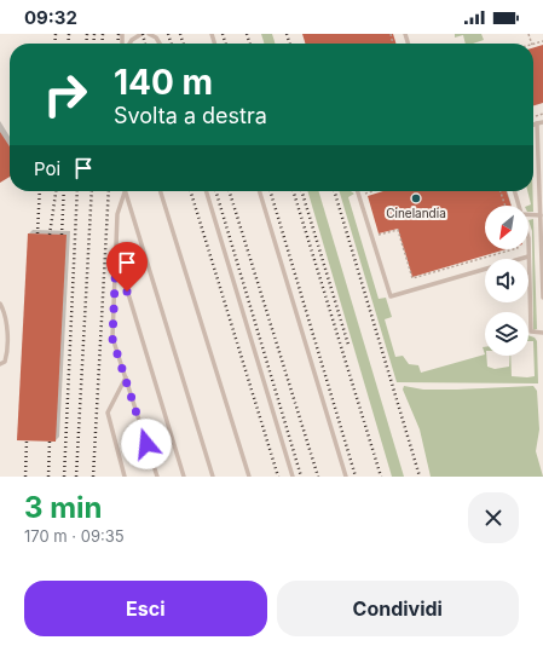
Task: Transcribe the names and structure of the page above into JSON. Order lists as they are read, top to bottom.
{
  "places": ["Cinelandia"],
  "north": "bottom left",
  "page": {
    "status": "09:32",
    "turn": ["140 m", "Svolta a destra"],
    "then": "Poi",
    "heading": ["3 min", "170 m · 09:35"],
    "buttons": ["Esci", "Condividi"]
  }
}
